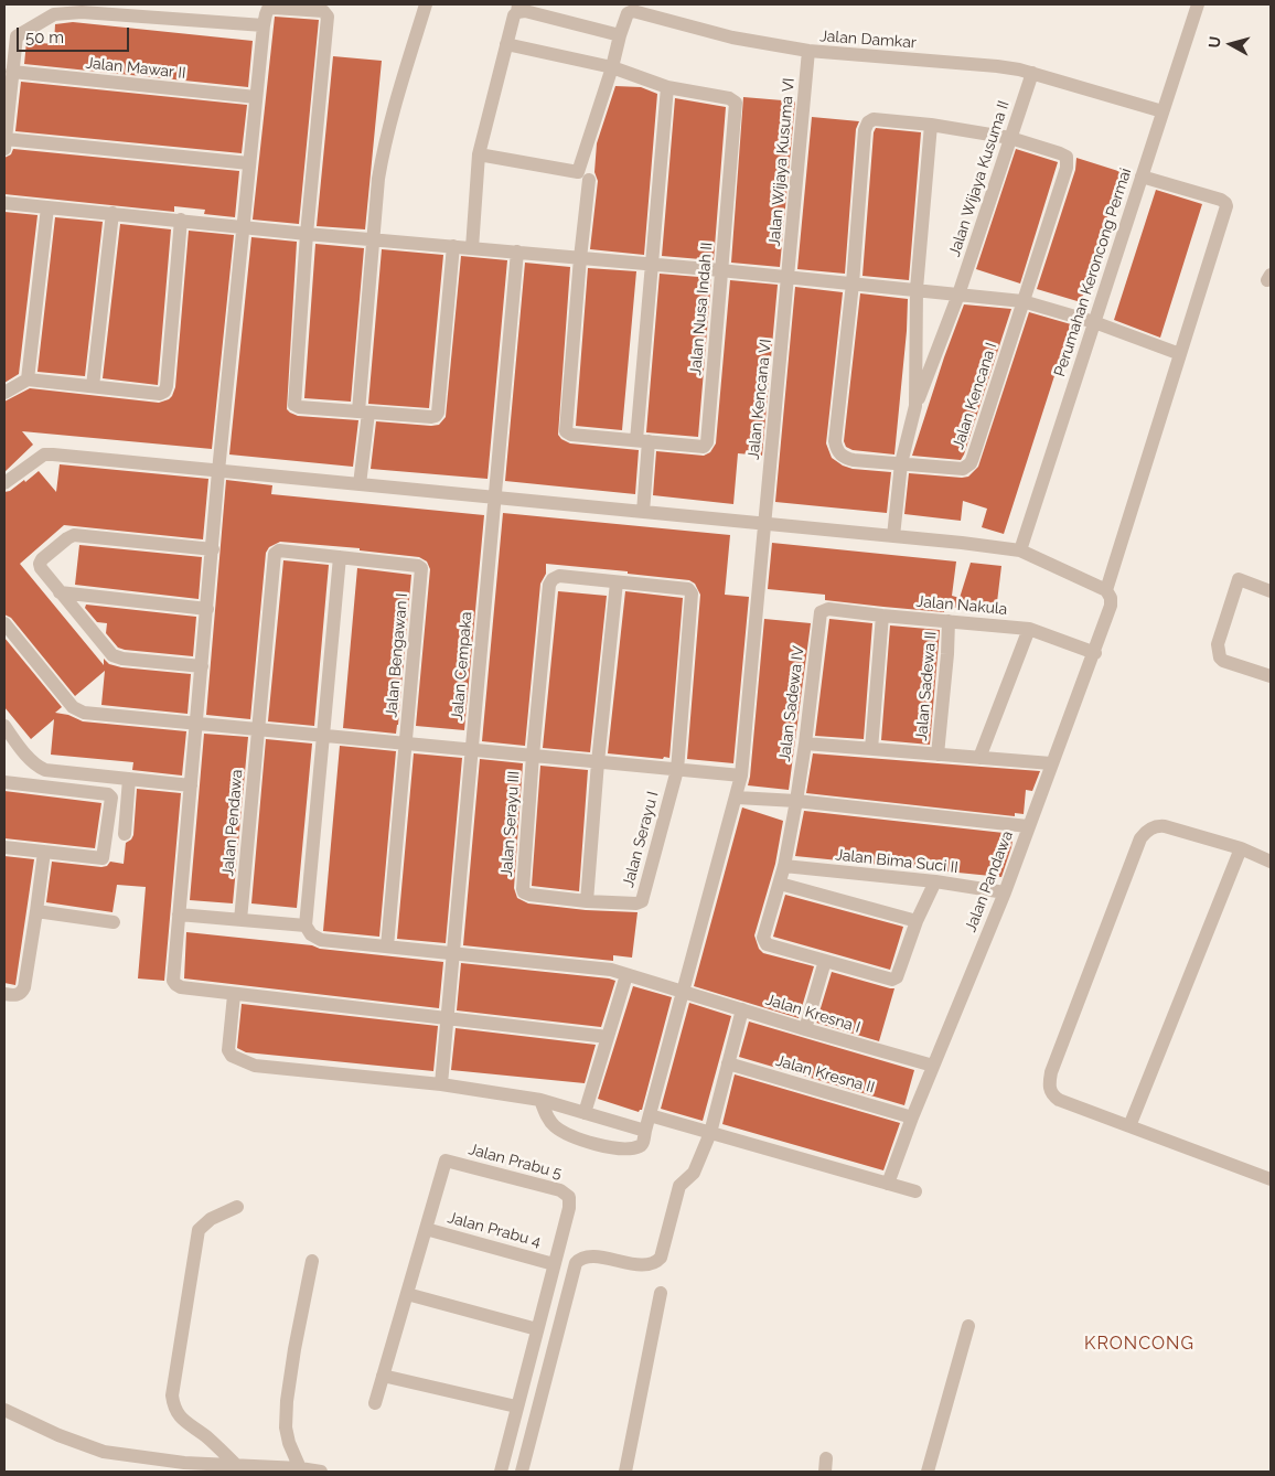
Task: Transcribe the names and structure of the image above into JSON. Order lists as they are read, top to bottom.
{
  "streets": {
    "street": [
      "Jalan Damkar",
      "Jalan Mawar II",
      "Jalan Wijaya Kusuma VI",
      "Jalan Wijaya Kusuma II",
      "Perumahan Keroncong Permai",
      "Jalan Nusa Indah II",
      "Jalan Kencana I",
      "Jalan Kencana VI",
      "Jalan Nakula",
      "Jalan Bengawan I",
      "Jalan Cempaka",
      "Jalan Sadewa II",
      "Jalan Sadewa IV",
      "Jalan Pendawa",
      "Jalan Serayu III",
      "Jalan Serayu I",
      "Jalan Bima Suci II",
      "Jalan Pandawa",
      "Jalan Kresna I",
      "Jalan Kresna II",
      "Jalan Prabu 5",
      "Jalan Prabu 4"
    ]
  },
  "crossings": [
    ["Jalan Damkar", "Jalan Wijaya Kusuma VI"],
    ["Jalan Damkar", "Jalan Wijaya Kusuma II"],
    ["Jalan Damkar", "Perumahan Keroncong Permai"],
    ["Jalan Wijaya Kusuma VI", "Jalan Kencana VI"],
    ["Jalan Wijaya Kusuma II", "Jalan Kencana I"],
    ["Jalan Kencana VI", "Jalan Kresna I"],
    ["Jalan Nakula", "Jalan Sadewa II"],
    ["Jalan Nakula", "Jalan Sadewa IV"],
    ["Jalan Nakula", "Jalan Pandawa"],
    ["Jalan Bengawan I", "Jalan Pendawa"],
    ["Jalan Bengawan I", "Jalan Kresna I"],
    ["Jalan Cempaka", "Jalan Kresna I"],
    ["Jalan Sadewa IV", "Jalan Bima Suci II"],
    ["Jalan Serayu III", "Jalan Serayu I"],
    ["Jalan Bima Suci II", "Jalan Pandawa"],
    ["Jalan Pandawa", "Jalan Kresna I"],
    ["Jalan Pandawa", "Jalan Kresna II"],
    ["Jalan Prabu 5", "Jalan Prabu 4"]
  ],
  "districts": ["KRONCONG"],
  "scale_bar": "50 m",
  "north": "left"
}
